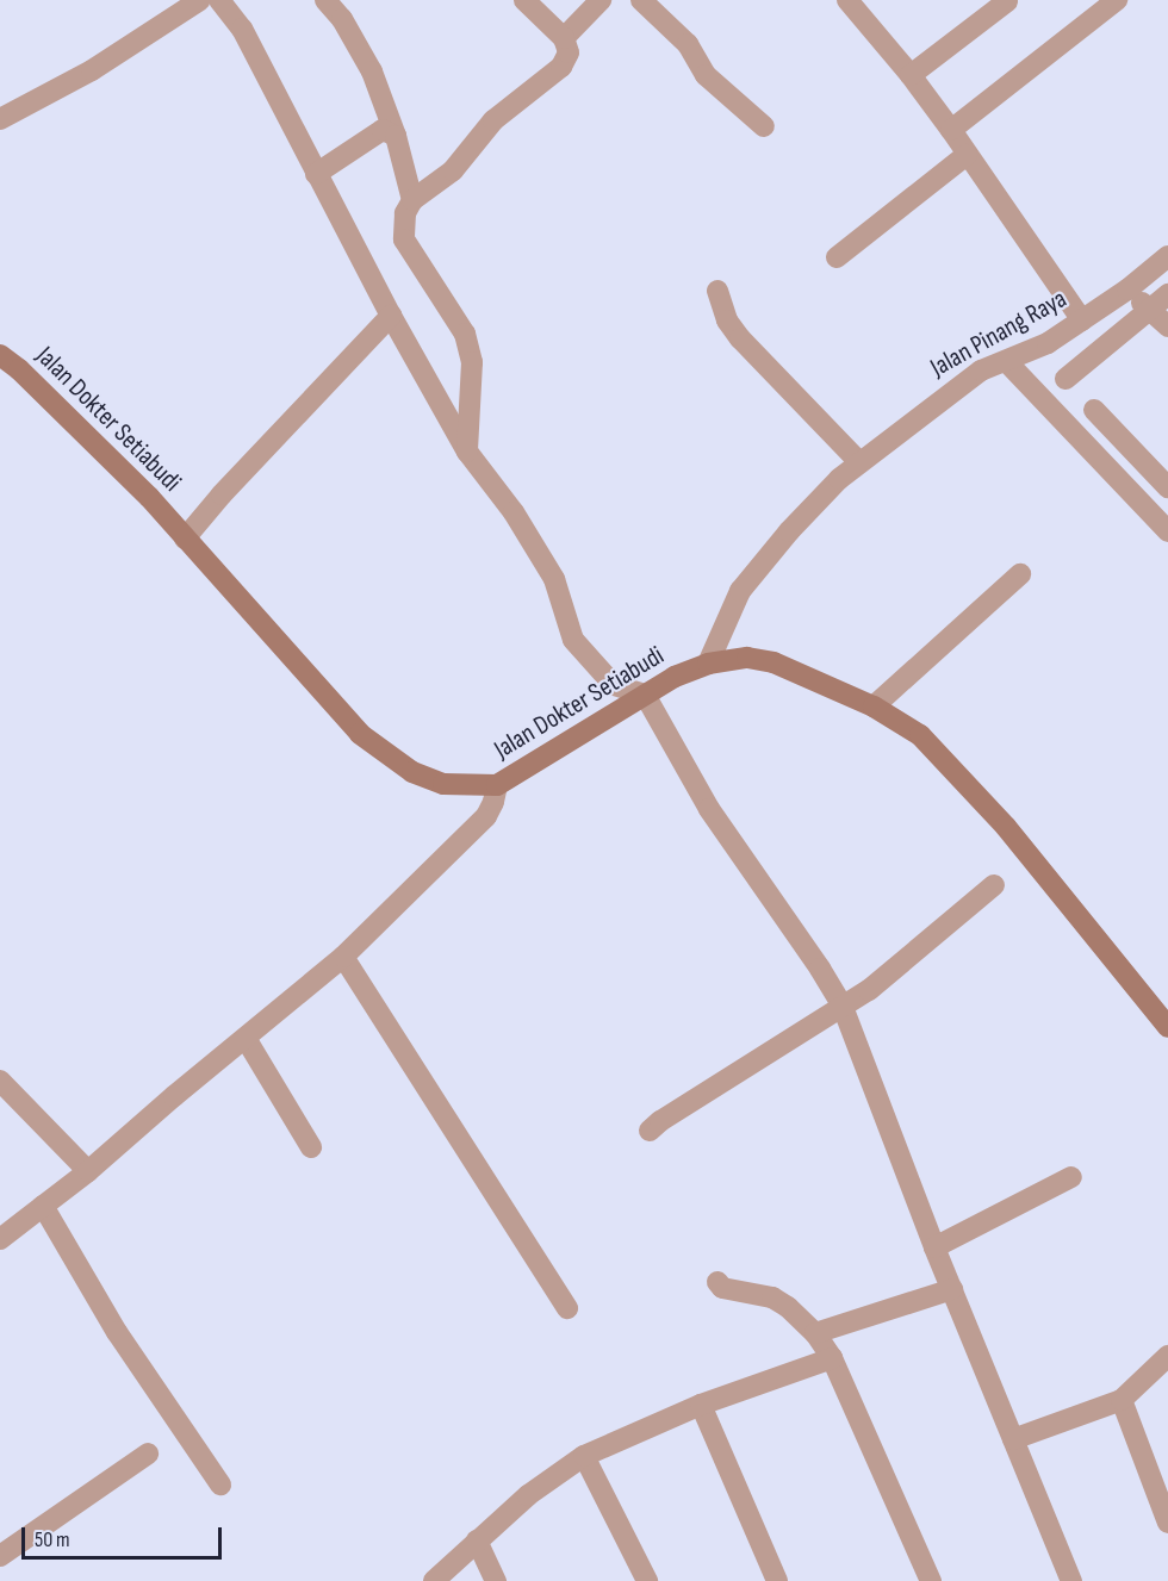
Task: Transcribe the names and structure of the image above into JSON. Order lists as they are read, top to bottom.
{
  "streets": {
    "main road": ["Jalan Dokter Setiabudi"],
    "street": ["Jalan Pinang Raya"]
  },
  "crossings": [
    ["Jalan Pinang Raya", "Jalan Dokter Setiabudi"]
  ],
  "scale_bar": "50 m"
}
